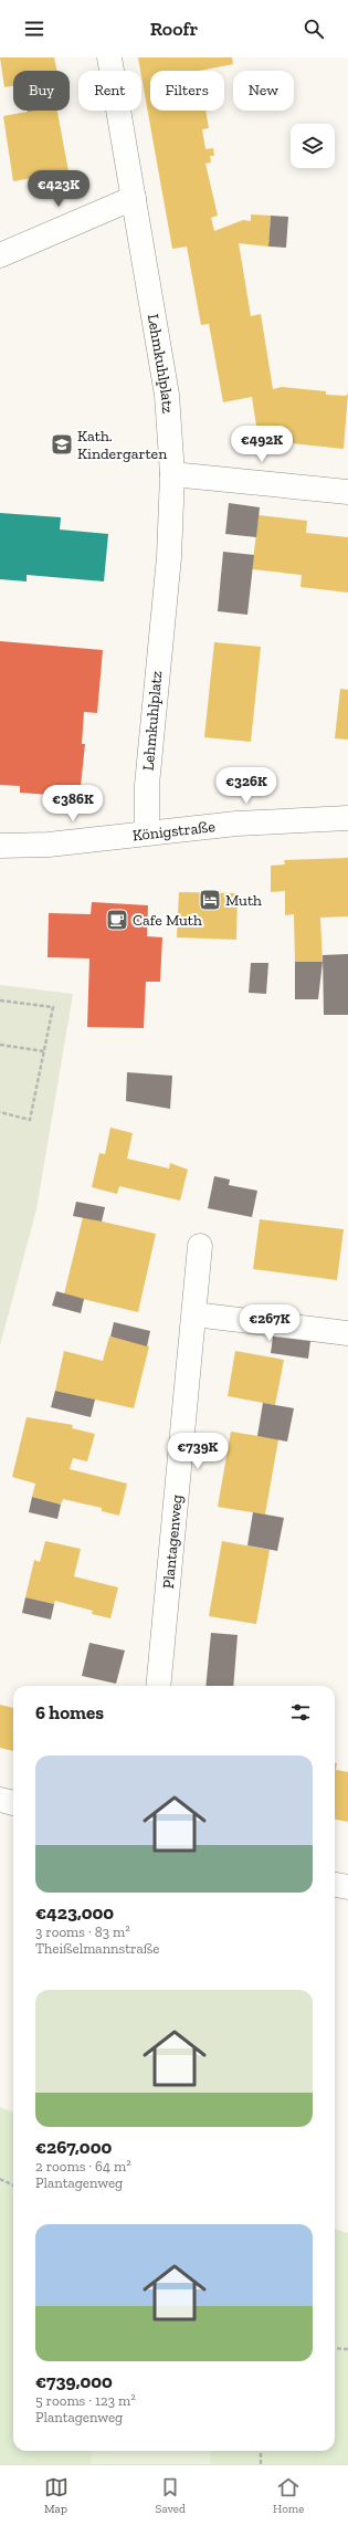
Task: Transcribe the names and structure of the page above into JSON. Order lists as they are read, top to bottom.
{
  "streets": {
    "street": ["Lehmkuhlplatz", "Königstraße", "Plantagenweg"]
  },
  "crossings": [
    ["Lehmkuhlplatz", "Königstraße"]
  ],
  "places": {
    "school or university": ["Kath. Kindergarten"],
    "hotel": ["Muth"],
    "cafe": ["Cafe Muth"]
  },
  "page": {
    "header": "Roofr",
    "chip": [
      "Buy",
      "Rent",
      "Filters",
      "New"
    ],
    "price": [
      "€423K",
      "€492K",
      "€326K",
      "€386K",
      "€267K",
      "€739K"
    ],
    "heading": "6 homes",
    "list": [
      {
        "name": "€423,000",
        "note": "3 rooms · 83 m² · Theißelmannstraße"
      },
      {
        "name": "€267,000",
        "note": "2 rooms · 64 m² · Plantagenweg"
      },
      {
        "name": "€739,000",
        "note": "5 rooms · 123 m² · Plantagenweg"
      }
    ],
    "tabs": ["Map", "Saved", "Home"]
  }
}
